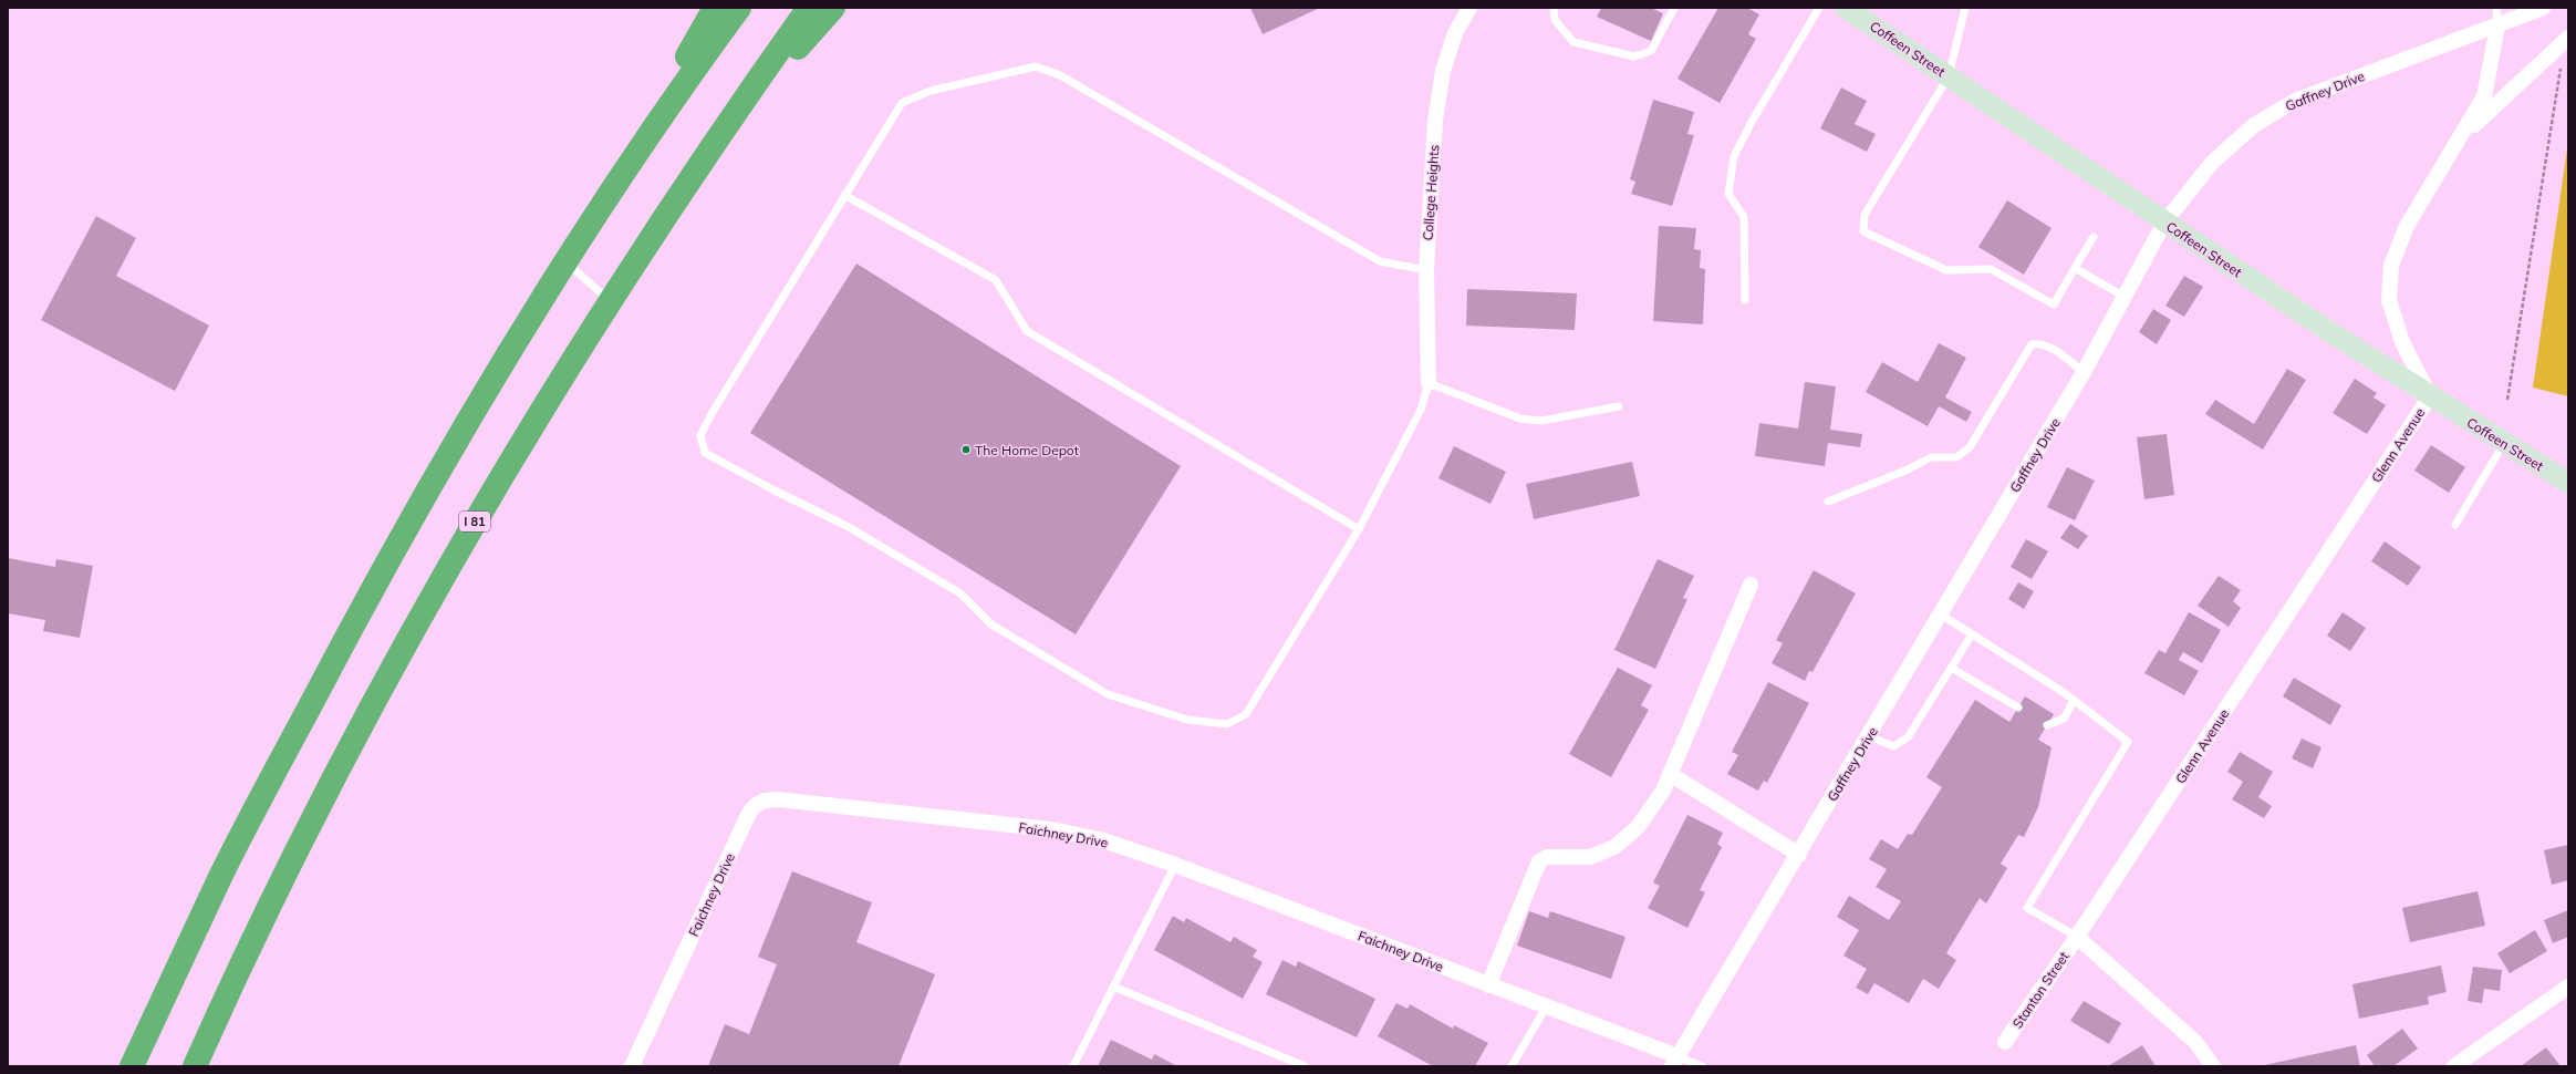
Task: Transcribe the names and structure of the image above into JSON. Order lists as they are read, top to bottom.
{
  "streets": {
    "highway": ["I 81"],
    "main road": ["Coffeen Street"],
    "street": [
      "Gaffney Drive",
      "College Heights",
      "Glenn Avenue",
      "Faichney Drive",
      "Stanton Street"
    ]
  },
  "crossings": [
    ["Coffeen Street", "Gaffney Drive"],
    ["Coffeen Street", "Glenn Avenue"],
    ["Gaffney Drive", "Faichney Drive"],
    ["Glenn Avenue", "Stanton Street"]
  ],
  "places": ["The Home Depot"]
}
